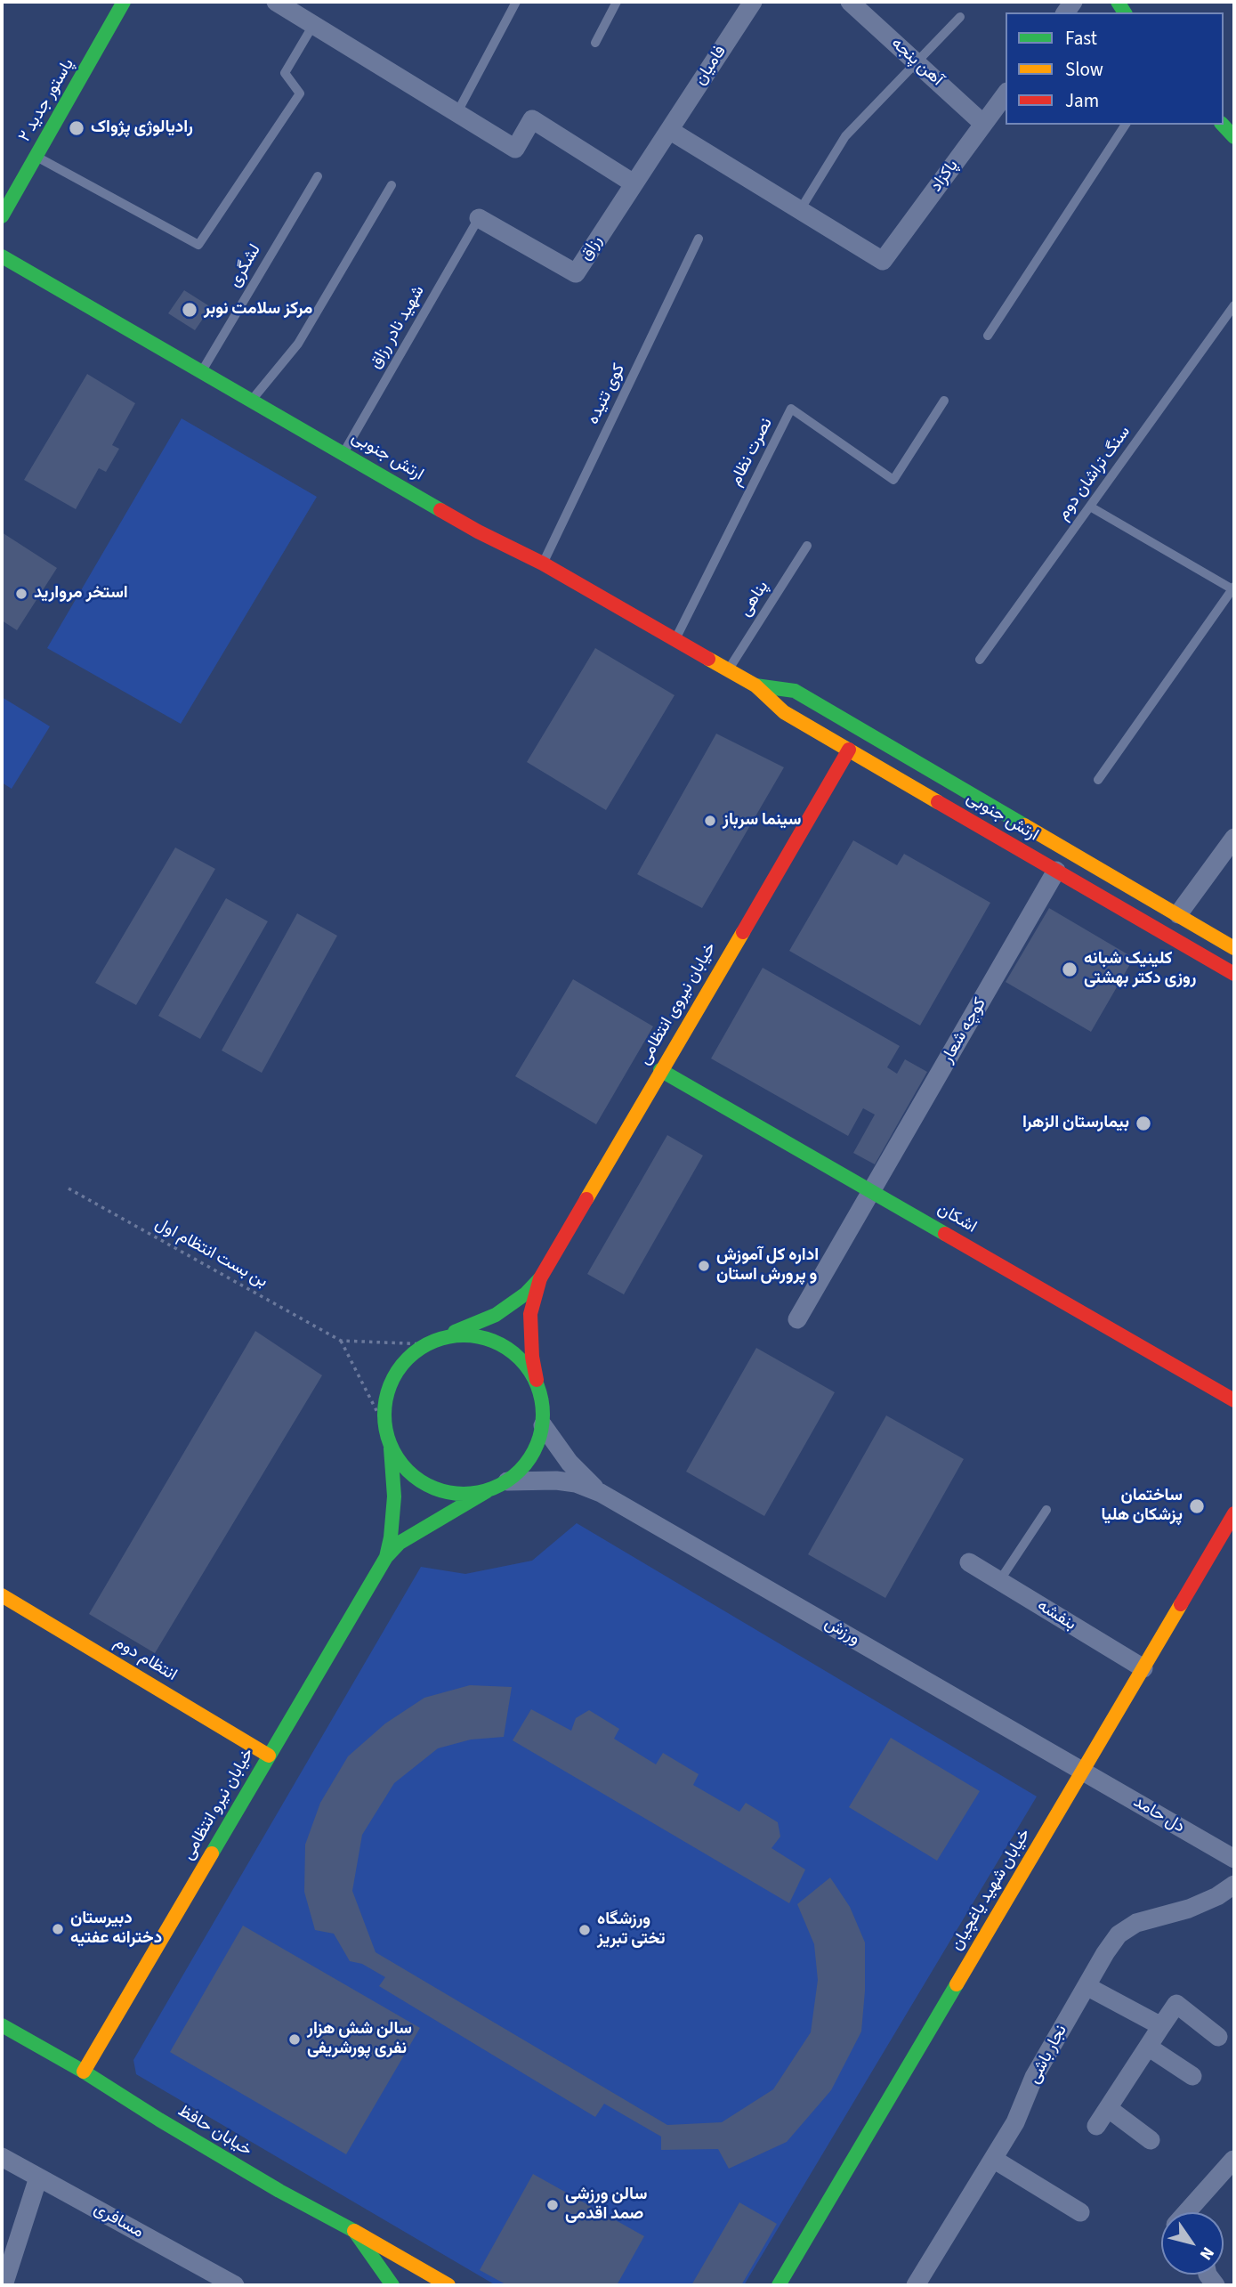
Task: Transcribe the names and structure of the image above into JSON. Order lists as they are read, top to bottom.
{
  "streets": {
    "main road": [
      "پاستور جدید ۲",
      "ارتش جنوبی",
      "خیابان نیروی انتظامی",
      "اشکان",
      "انتظام دوم",
      "خیابان نیرو انتظامی",
      "خیابان شهید یاغچیان",
      "خیابان حافظ"
    ],
    "street": [
      "آهن پنجه",
      "فامیان",
      "پاکزاد",
      "رزاق",
      "کوچه شعار",
      "بنفشه",
      "ورزش",
      "دل حامد",
      "نجار باشی",
      "مسافری"
    ],
    "lane": [
      "لشگری",
      "شهید نادر رزاق",
      "کوی تنیده",
      "نصرت نظام",
      "سنگ تراشان دوم",
      "پناهی"
    ],
    "path": ["بن بست انتظام اول"]
  },
  "crossings": [
    ["آهن پنجه", "پاکزاد"],
    ["فامیان", "رزاق"],
    ["رزاق", "شهید نادر رزاق"],
    ["لشگری", "ارتش جنوبی"],
    ["شهید نادر رزاق", "ارتش جنوبی"],
    ["کوی تنیده", "ارتش جنوبی"],
    ["نصرت نظام", "ارتش جنوبی"],
    ["ارتش جنوبی", "پناهی"],
    ["ارتش جنوبی", "خیابان نیروی انتظامی"],
    ["ارتش جنوبی", "کوچه شعار"],
    ["خیابان نیروی انتظامی", "اشکان"],
    ["خیابان نیروی انتظامی", "ورزش"],
    ["خیابان نیروی انتظامی", "خیابان نیرو انتظامی"],
    ["کوچه شعار", "اشکان"],
    ["بنفشه", "خیابان شهید یاغچیان"],
    ["ورزش", "خیابان نیرو انتظامی"],
    ["ورزش", "دل حامد"],
    ["ورزش", "خیابان شهید یاغچیان"],
    ["انتظام دوم", "خیابان نیرو انتظامی"],
    ["خیابان نیرو انتظامی", "خیابان حافظ"],
    ["دل حامد", "خیابان شهید یاغچیان"]
  ],
  "places": [
    "رادیالوژی پژواک",
    "مرکز سلامت نوبر",
    "استخر مروارید",
    "سینما سرباز",
    "کلینیک شبانه روزی دکتر بهشتی",
    "بیمارستان الزهرا",
    "اداره کل آموزش و پرورش استان",
    "ساختمان پزشکان هلیا",
    "دبیرستان دخترانه عفتیه",
    "ورزشگاه تختی تبریز",
    "سالن شش هزار نفری پورشریفی",
    "سالن ورزشی صمد اقدمی"
  ],
  "legend": ["Fast", "Slow", "Jam"],
  "north": "bottom right"
}
